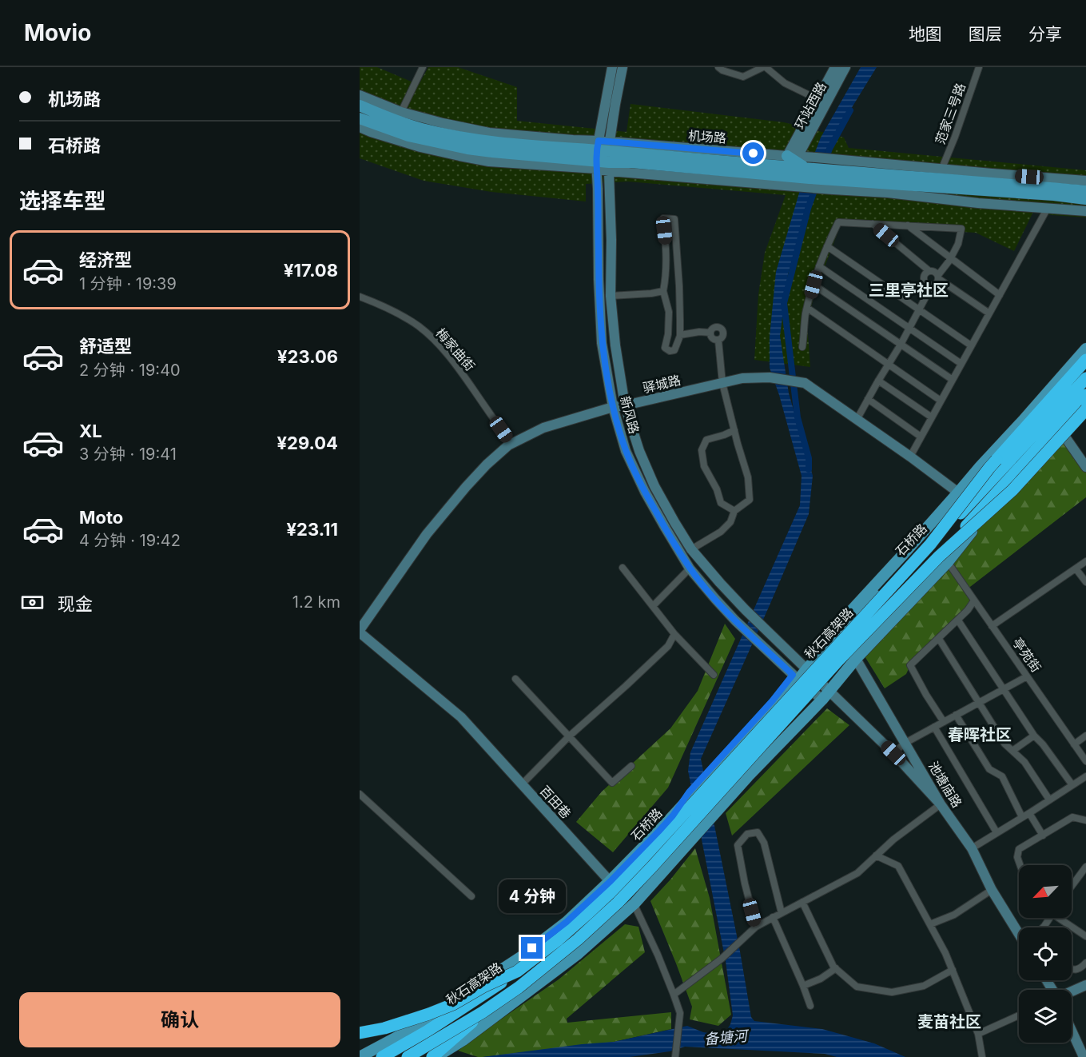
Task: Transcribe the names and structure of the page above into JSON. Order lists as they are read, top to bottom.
{
  "streets": {
    "highway": ["秋石高架路"],
    "main road": [
      "环站西路",
      "机场路",
      "驿城路",
      "新风路",
      "石桥路",
      "池塘庙路",
      "百田巷"
    ],
    "street": ["范家三号路", "梅家曲街", "亭苑街"]
  },
  "crossings": [
    ["环站西路", "机场路"],
    ["范家三号路", "机场路"],
    ["机场路", "新风路"],
    ["梅家曲街", "驿城路"],
    ["驿城路", "新风路"],
    ["驿城路", "石桥路"],
    ["驿城路", "百田巷"],
    ["新风路", "石桥路"],
    ["石桥路", "池塘庙路"],
    ["石桥路", "百田巷"],
    ["秋石高架路", "亭苑街"]
  ],
  "districts": ["三里亭社区", "春晖社区", "麦苗社区"],
  "water": ["备塘河"],
  "north": "bottom left",
  "page": {
    "header": "Movio",
    "nav": ["地图", "图层", "分享"],
    "banner": ["机场路", "石桥路"],
    "heading": "选择车型",
    "list": [
      {
        "name": "经济型",
        "note": "1 分钟 · 19:39",
        "value": "¥17.08"
      },
      {
        "name": "舒适型",
        "note": "2 分钟 · 19:40",
        "value": "¥23.06"
      },
      {
        "name": "XL",
        "note": "3 分钟 · 19:41",
        "value": "¥29.04"
      },
      {
        "name": "Moto",
        "note": "4 分钟 · 19:42",
        "value": "¥23.11"
      }
    ],
    "pay": ["现金", "1.2 km"],
    "bubble": "4 分钟",
    "buttons": "确认"
  }
}
